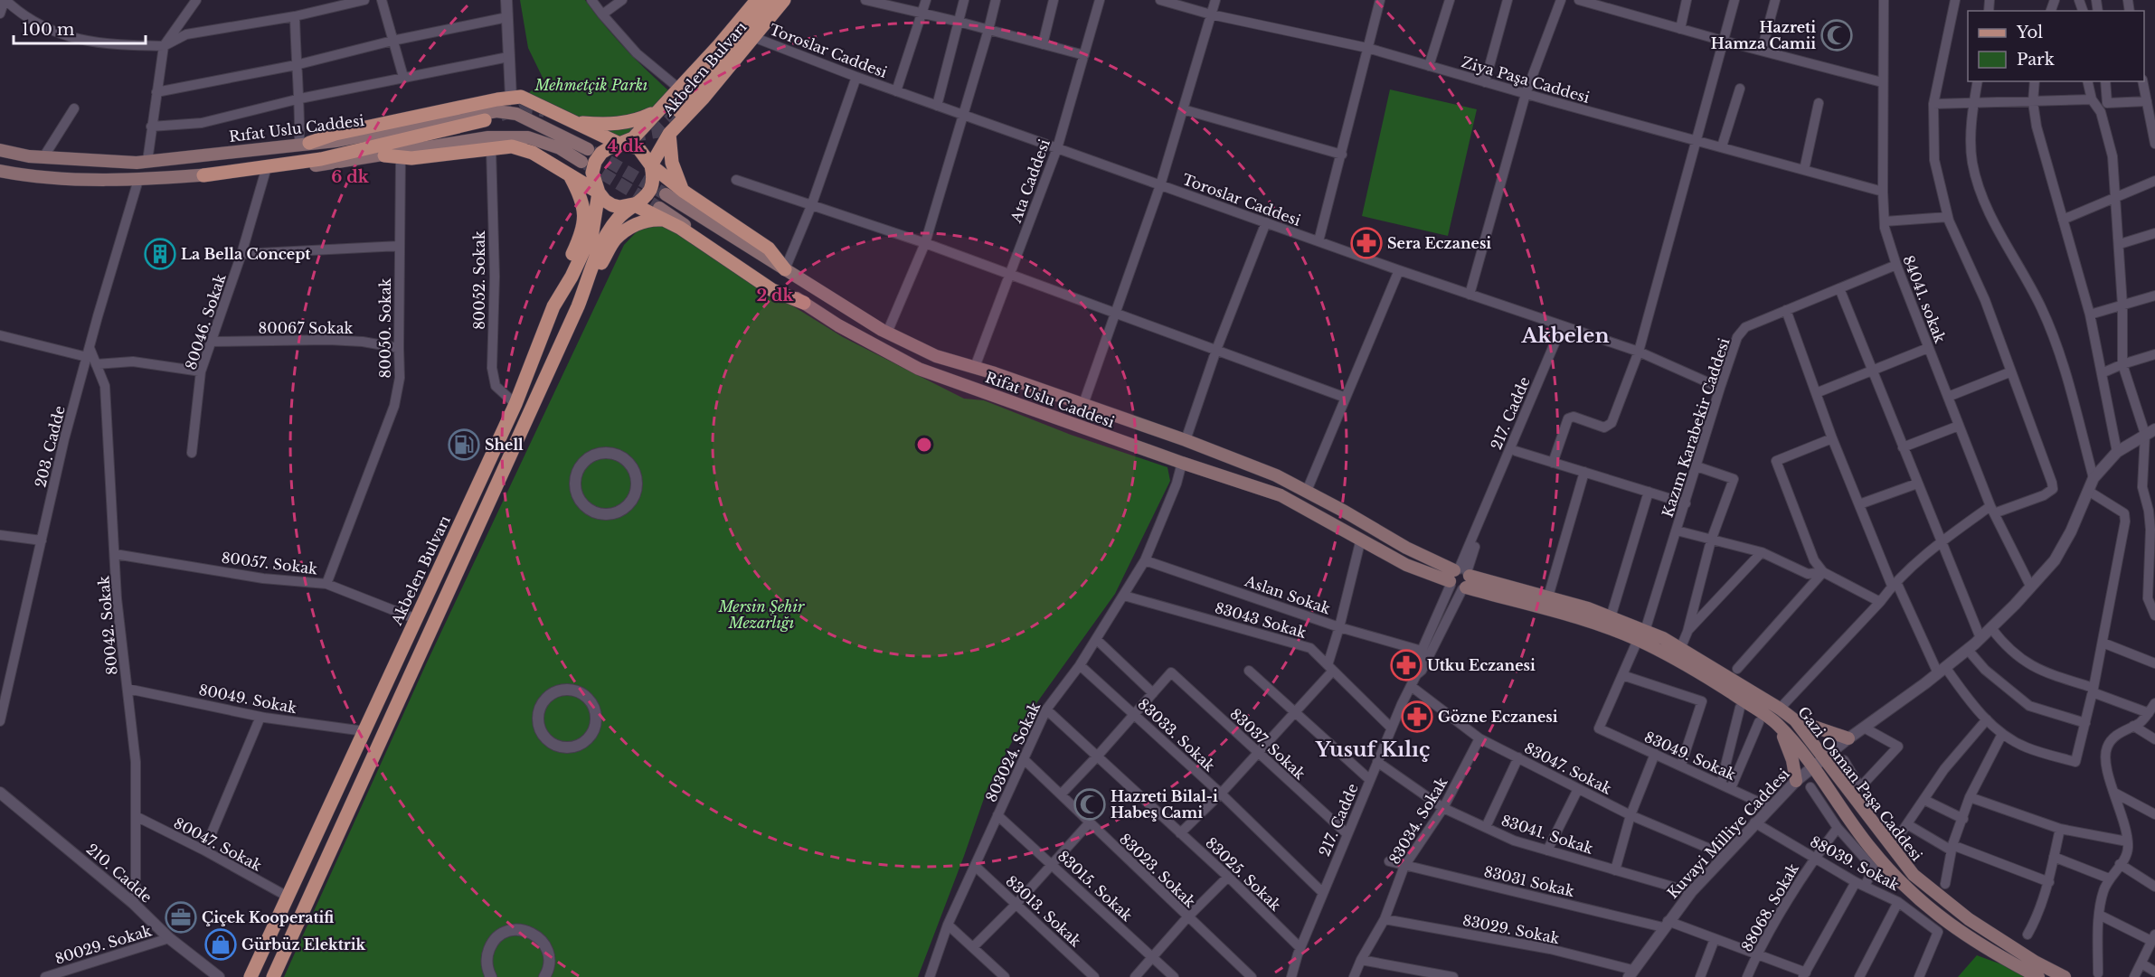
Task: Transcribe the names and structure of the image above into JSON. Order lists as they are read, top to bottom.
{
  "streets": {
    "main road": [
      "Akbelen Bulvarı",
      "Rıfat Uslu Caddesi",
      "Rifat Uslu Caddesi",
      "Gazi Osman Paşa Caddesi"
    ],
    "street": [
      "Toroslar Caddesi",
      "Ziya Paşa Caddesi",
      "Ata Caddesi",
      "80052. Sokak",
      "84041. sokak",
      "80046. Sokak",
      "80067 Sokak",
      "80050. Sokak",
      "217. Cadde",
      "Kazım Karabekir Caddesi",
      "203. Cadde",
      "80057. Sokak",
      "Aslan Sokak",
      "83043 Sokak",
      "80042. Sokak",
      "80049. Sokak",
      "83033. Sokak",
      "83037. Sokak",
      "803024. Sokak",
      "83049. Sokak",
      "83047. Sokak",
      "83034. Sokak",
      "Kuvayi Milliye Caddesi",
      "83041. Sokak",
      "80047. Sokak",
      "88039. Sokak",
      "83023. Sokak",
      "210. Cadde",
      "83025. Sokak",
      "83031 Sokak",
      "83015. Sokak",
      "88068. Sokak",
      "83013. Sokak",
      "83029. Sokak",
      "80029. Sokak"
    ]
  },
  "crossings": [
    ["Toroslar Caddesi", "Akbelen Bulvarı"],
    ["Toroslar Caddesi", "Ata Caddesi"],
    ["Toroslar Caddesi", "217. Cadde"],
    ["Toroslar Caddesi", "Kazım Karabekir Caddesi"],
    ["Akbelen Bulvarı", "80052. Sokak"],
    ["Akbelen Bulvarı", "80057. Sokak"],
    ["Akbelen Bulvarı", "80049. Sokak"],
    ["Akbelen Bulvarı", "80047. Sokak"],
    ["Ziya Paşa Caddesi", "84041. sokak"],
    ["Ata Caddesi", "Rifat Uslu Caddesi"],
    ["84041. sokak", "Kazım Karabekir Caddesi"],
    ["84041. sokak", "Kuvayi Milliye Caddesi"],
    ["80046. Sokak", "80067 Sokak"],
    ["80067 Sokak", "80050. Sokak"],
    ["80050. Sokak", "80057. Sokak"],
    ["Rifat Uslu Caddesi", "217. Cadde"],
    ["Rifat Uslu Caddesi", "803024. Sokak"],
    ["Rifat Uslu Caddesi", "Gazi Osman Paşa Caddesi"],
    ["217. Cadde", "Aslan Sokak"],
    ["217. Cadde", "83043 Sokak"],
    ["217. Cadde", "83033. Sokak"],
    ["217. Cadde", "83037. Sokak"],
    ["217. Cadde", "83047. Sokak"],
    ["217. Cadde", "Gazi Osman Paşa Caddesi"],
    ["217. Cadde", "83041. Sokak"],
    ["217. Cadde", "83025. Sokak"],
    ["Kazım Karabekir Caddesi", "83049. Sokak"],
    ["Kazım Karabekir Caddesi", "Gazi Osman Paşa Caddesi"],
    ["203. Cadde", "80042. Sokak"],
    ["80057. Sokak", "80042. Sokak"],
    ["Aslan Sokak", "803024. Sokak"],
    ["83043 Sokak", "803024. Sokak"],
    ["80042. Sokak", "80049. Sokak"],
    ["80042. Sokak", "80047. Sokak"],
    ["80042. Sokak", "210. Cadde"],
    ["83033. Sokak", "803024. Sokak"],
    ["803024. Sokak", "83023. Sokak"],
    ["803024. Sokak", "83025. Sokak"],
    ["803024. Sokak", "83015. Sokak"],
    ["803024. Sokak", "83013. Sokak"],
    ["83049. Sokak", "Kuvayi Milliye Caddesi"],
    ["83047. Sokak", "83034. Sokak"],
    ["83047. Sokak", "Kuvayi Milliye Caddesi"],
    ["Gazi Osman Paşa Caddesi", "Kuvayi Milliye Caddesi"],
    ["83034. Sokak", "83041. Sokak"],
    ["83034. Sokak", "83031 Sokak"],
    ["83034. Sokak", "83029. Sokak"],
    ["Kuvayi Milliye Caddesi", "83041. Sokak"],
    ["Kuvayi Milliye Caddesi", "88039. Sokak"],
    ["Kuvayi Milliye Caddesi", "83031 Sokak"],
    ["Kuvayi Milliye Caddesi", "83029. Sokak"],
    ["88039. Sokak", "88068. Sokak"],
    ["210. Cadde", "80029. Sokak"],
    ["83031 Sokak", "88068. Sokak"]
  ],
  "districts": ["Akbelen", "Yusuf Kılıç"],
  "parks": ["Mehmetçik Parkı", "Mersin Şehir Mezarlığı"],
  "places": {
    "mosque": ["Hazreti Hamza Camii", "Hazreti Bilal-i Habeş Cami"],
    "pharmacy": ["Sera Eczanesi", "Utku Eczanesi", "Gözne Eczanesi"],
    "building": ["La Bella Concept"],
    "fuel station": ["Shell"],
    "office": ["Çiçek Kooperatifi"],
    "shop": ["Gürbüz Elektrik"]
  },
  "legend": ["Yol", "Park"],
  "scale_bar": "100 m",
  "rings": ["4 dk", "6 dk", "2 dk"]
}
